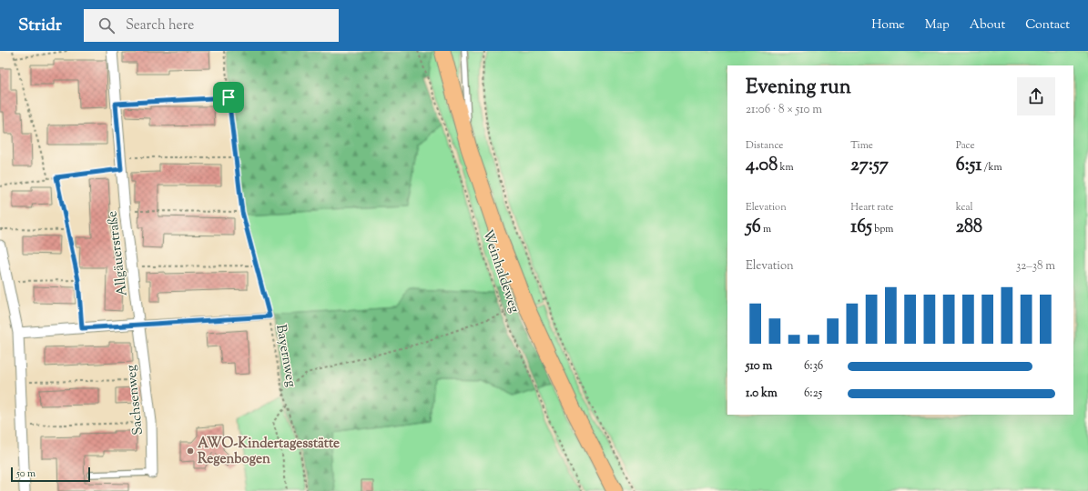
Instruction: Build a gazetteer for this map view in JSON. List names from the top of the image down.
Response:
{
  "streets": {
    "street": ["Allgäuerstraße", "Sachsenweg"],
    "path": ["Weinhaldeweg", "Bayernweg"]
  },
  "crossings": [
    ["Allgäuerstraße", "Sachsenweg"]
  ],
  "places": ["AWO-Kindertagesstätte Regenbogen"],
  "scale_bar": "50 m",
  "page": {
    "header": "Stridr",
    "search": "Search here",
    "nav": [
      "Home",
      "Map",
      "About",
      "Contact"
    ],
    "heading": ["Evening run", "21:06 · 8 × 510 m"],
    "stats": [
      ["Distance", "4.08 km"],
      ["Time", "27:57"],
      ["Pace", "6:51 /km"],
      ["Elevation", "56 m"],
      ["Heart rate", "165 bpm"],
      ["kcal", "288"]
    ],
    "chart": ["Elevation", "32–38 m"],
    "list": [
      {
        "name": "510 m",
        "note": "6:36"
      },
      {
        "name": "1.0 km",
        "note": "6:25"
      }
    ],
    "scale": "50 m"
  }
}
